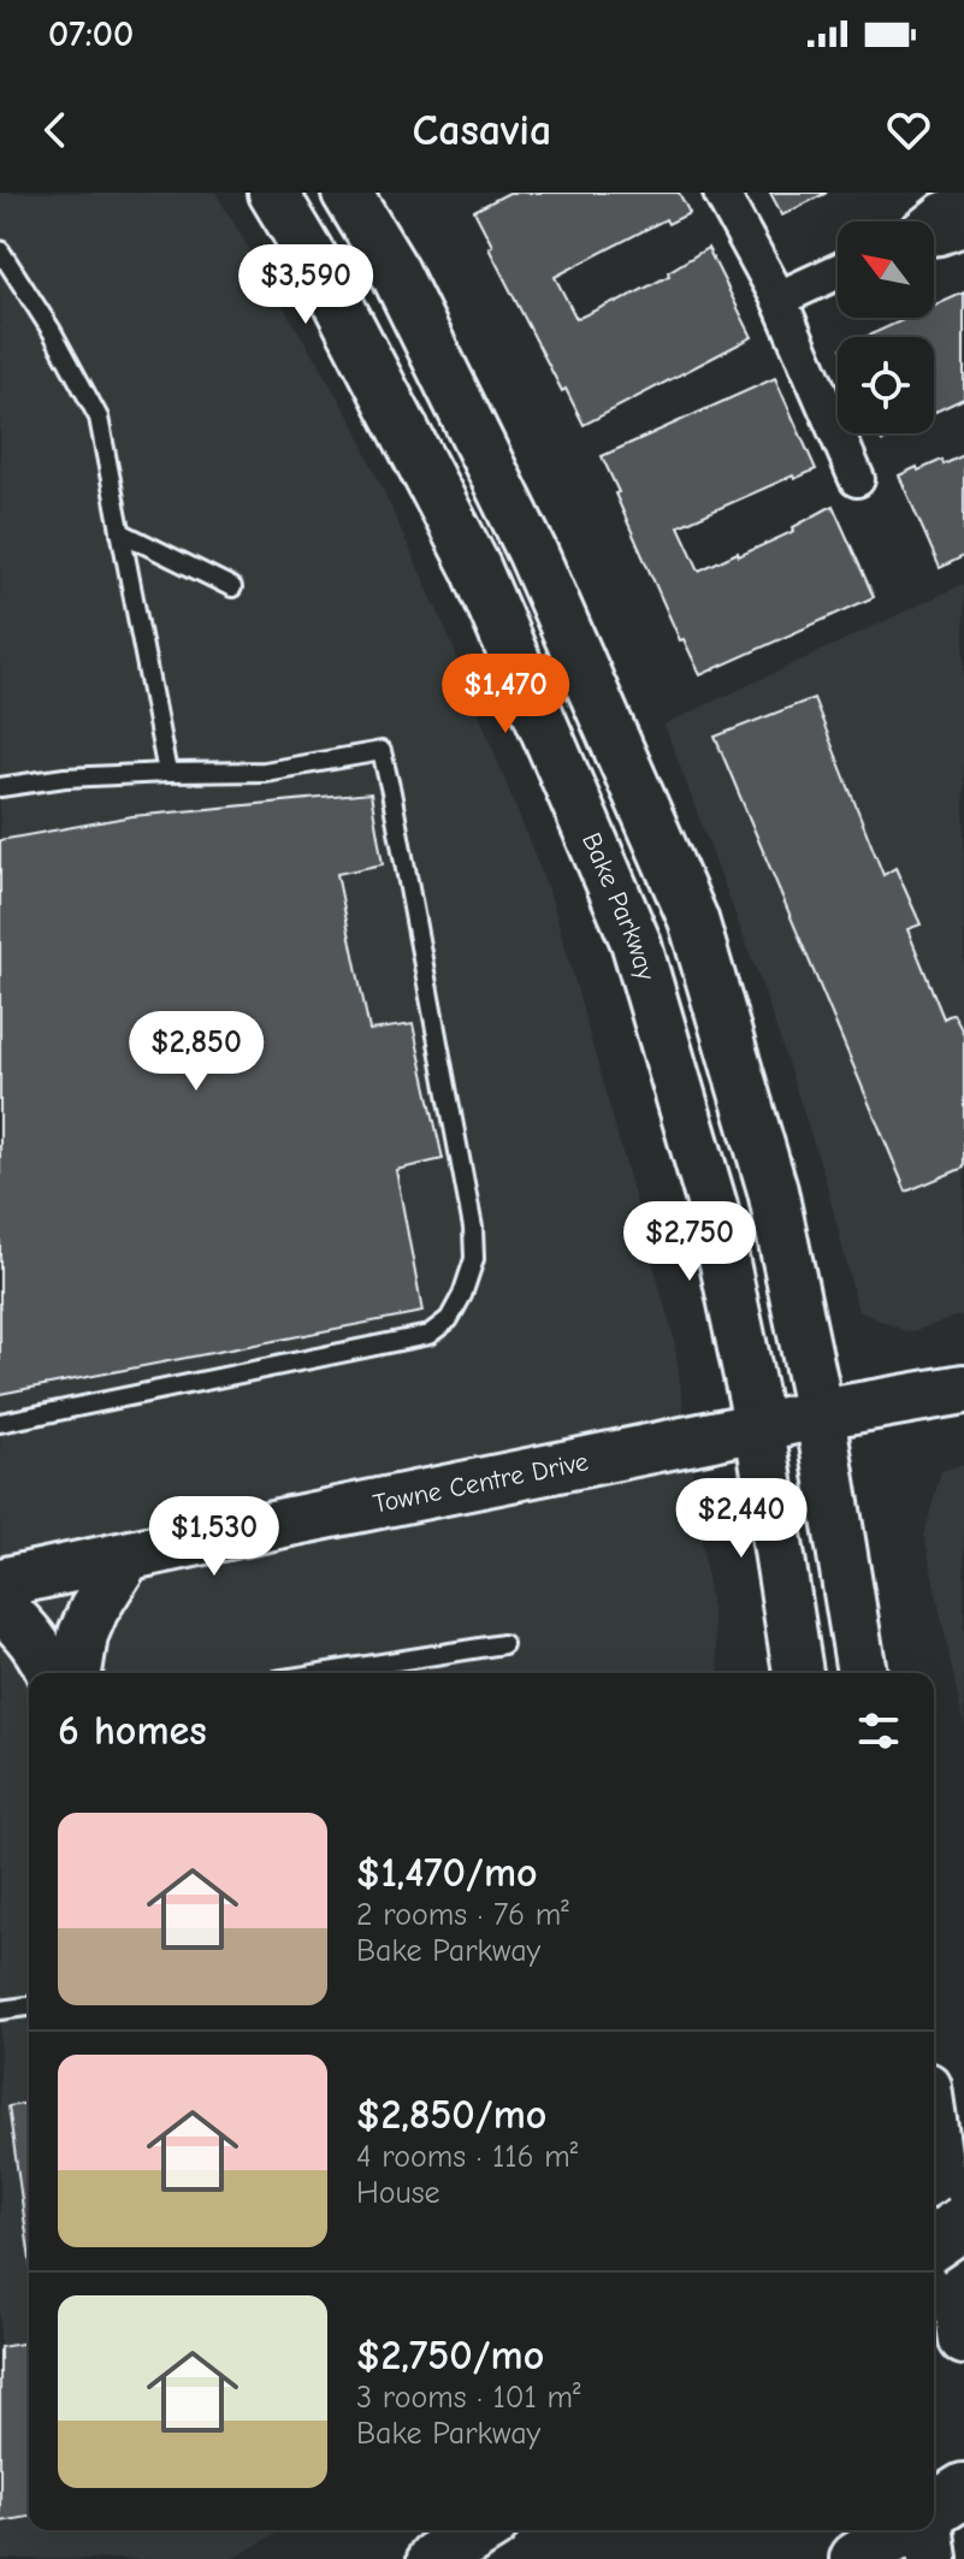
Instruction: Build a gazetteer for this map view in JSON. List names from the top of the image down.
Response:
{
  "streets": {
    "main road": ["Bake Parkway", "Towne Centre Drive"]
  },
  "crossings": [
    ["Bake Parkway", "Towne Centre Drive"]
  ],
  "north": "top left",
  "page": {
    "status": "07:00",
    "header": "Casavia",
    "price": [
      "$3,590",
      "$1,470",
      "$2,850",
      "$2,750",
      "$2,440",
      "$1,530"
    ],
    "heading": "6 homes",
    "list": [
      {
        "name": "$1,470/mo",
        "note": "2 rooms · 76 m² · Bake Parkway"
      },
      {
        "name": "$2,850/mo",
        "note": "4 rooms · 116 m² · House"
      },
      {
        "name": "$2,750/mo",
        "note": "3 rooms · 101 m² · Bake Parkway"
      }
    ]
  }
}
